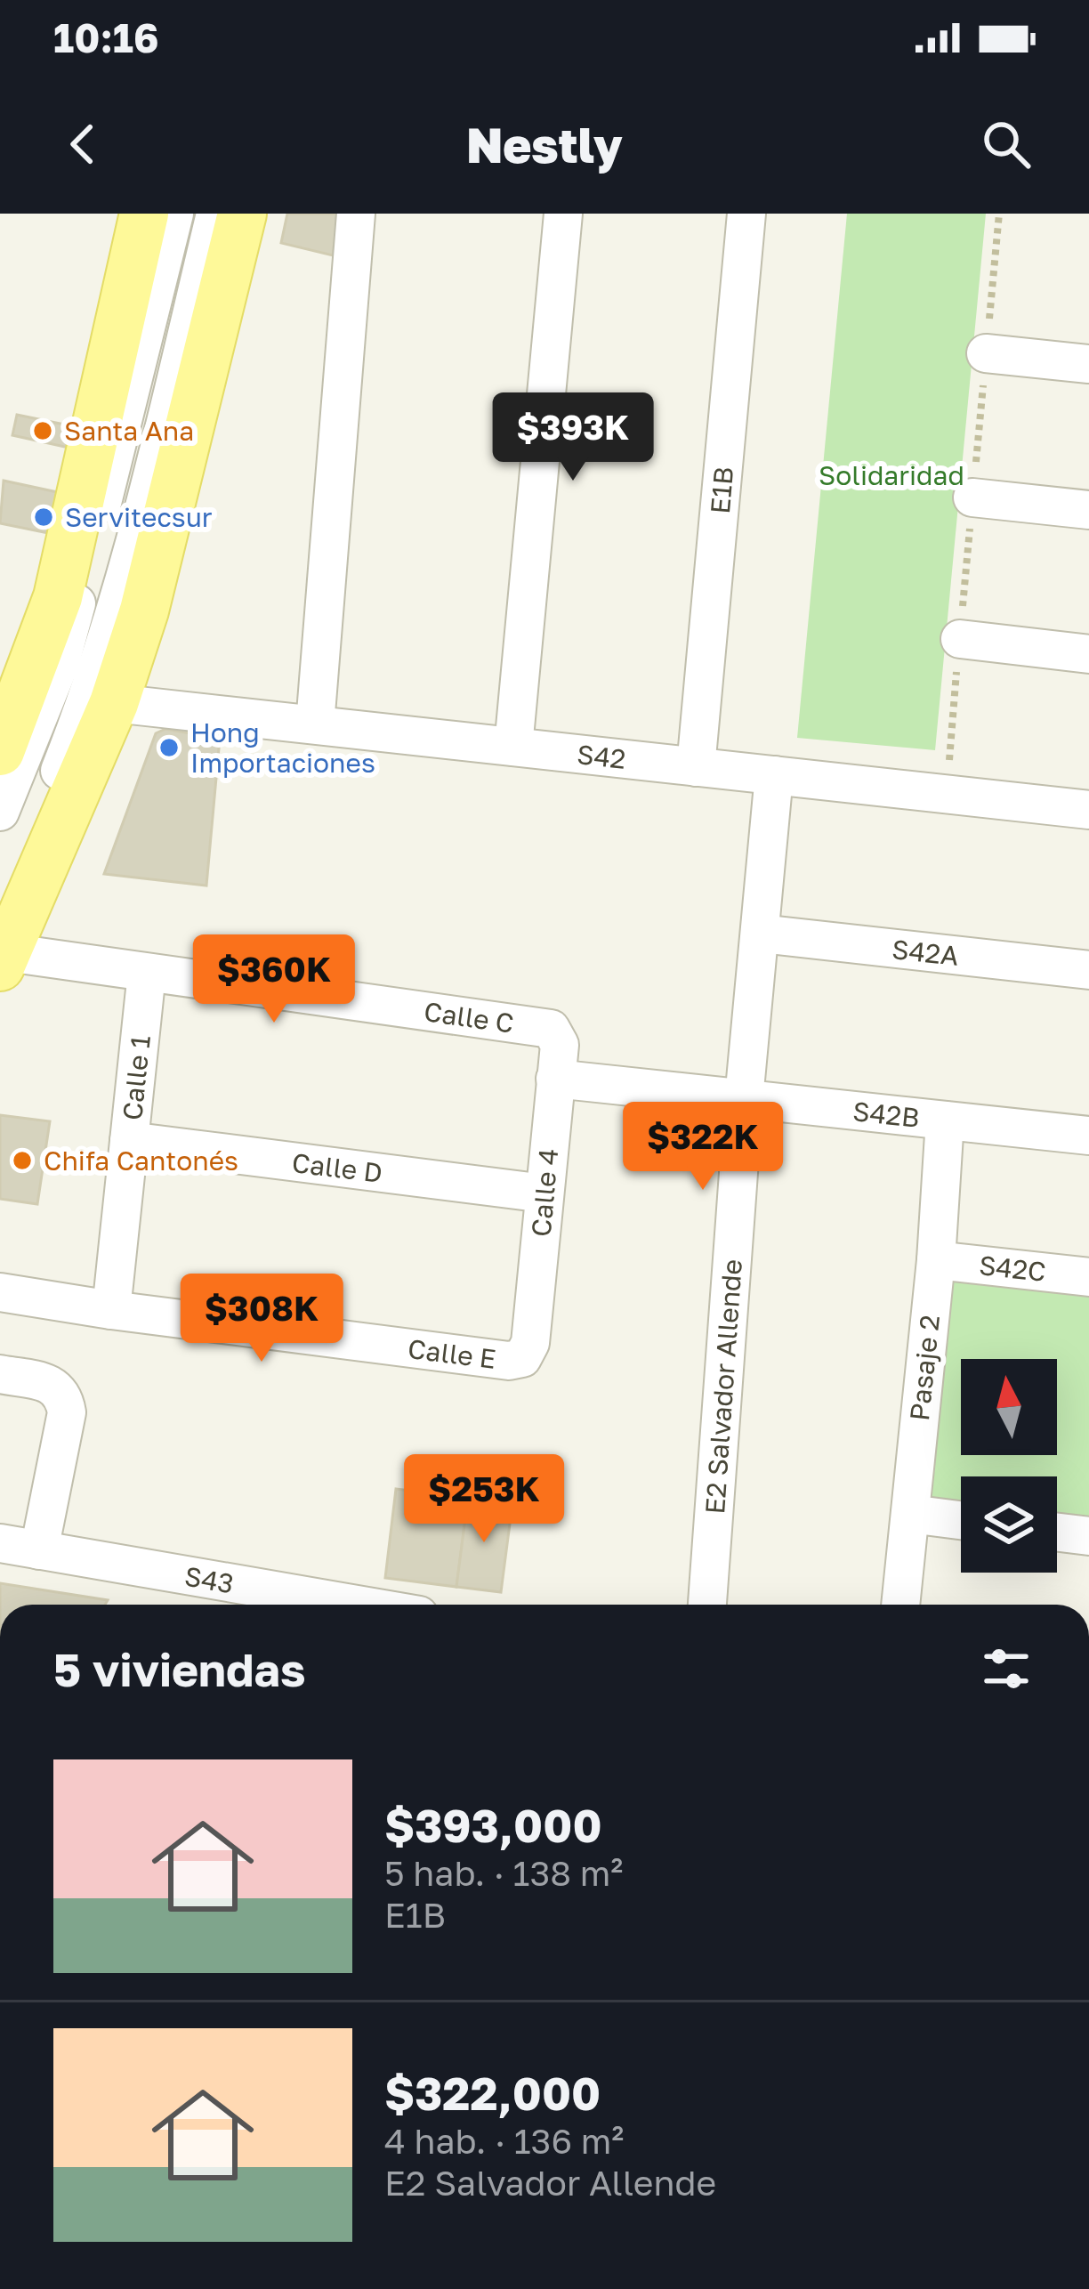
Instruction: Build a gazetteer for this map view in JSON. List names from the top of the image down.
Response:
{
  "streets": {
    "street": [
      "E1B",
      "S42",
      "S42A",
      "Calle C",
      "Calle 1",
      "S42B",
      "Calle D",
      "Calle 4",
      "S42C",
      "Calle E",
      "Pasaje 2",
      "E2 Salvador Allende",
      "S43"
    ]
  },
  "crossings": [
    ["E1B", "S42"],
    ["S42", "E2 Salvador Allende"],
    ["S42A", "E2 Salvador Allende"],
    ["Calle C", "Calle 1"],
    ["Calle C", "Calle 4"],
    ["Calle 1", "Calle D"],
    ["Calle 1", "Calle E"],
    ["S42B", "Calle 4"],
    ["S42B", "Pasaje 2"],
    ["S42B", "E2 Salvador Allende"],
    ["Calle D", "Calle 4"],
    ["Calle 4", "Calle E"],
    ["S42C", "Pasaje 2"]
  ],
  "parks": ["Solidaridad"],
  "places": [
    "Santa Ana",
    "Servitecsur",
    "Hong Importaciones",
    "Chifa Cantonés"
  ],
  "north": "top",
  "page": {
    "status": "10:16",
    "header": "Nestly",
    "price": [
      "$393K",
      "$360K",
      "$322K",
      "$308K",
      "$253K"
    ],
    "heading": "5 viviendas",
    "list": [
      {
        "name": "$393,000",
        "note": "5 hab. · 138 m² · E1B"
      },
      {
        "name": "$322,000",
        "note": "4 hab. · 136 m² · E2 Salvador Allende"
      }
    ]
  }
}
